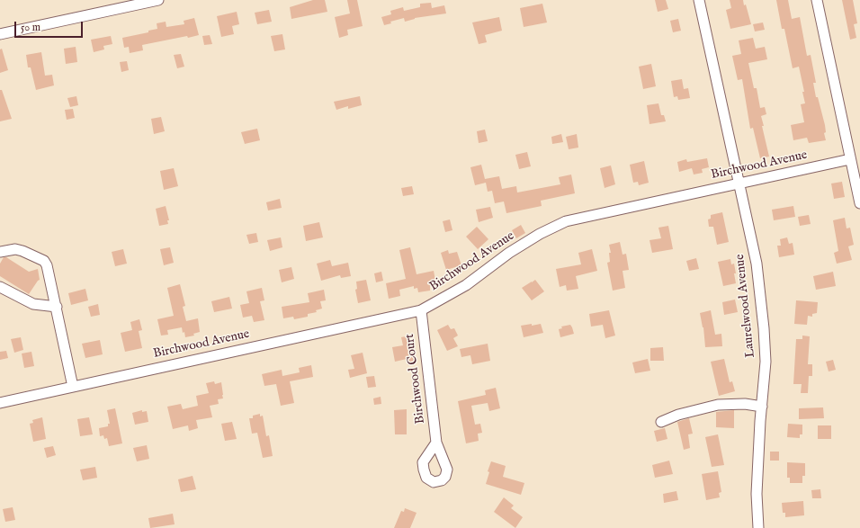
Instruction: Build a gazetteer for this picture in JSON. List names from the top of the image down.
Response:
{
  "streets": {
    "street": ["Birchwood Avenue", "Laurelwood Avenue", "Birchwood Court"]
  },
  "crossings": [
    ["Birchwood Avenue", "Laurelwood Avenue"],
    ["Birchwood Avenue", "Birchwood Court"]
  ],
  "scale_bar": "50 m"
}
